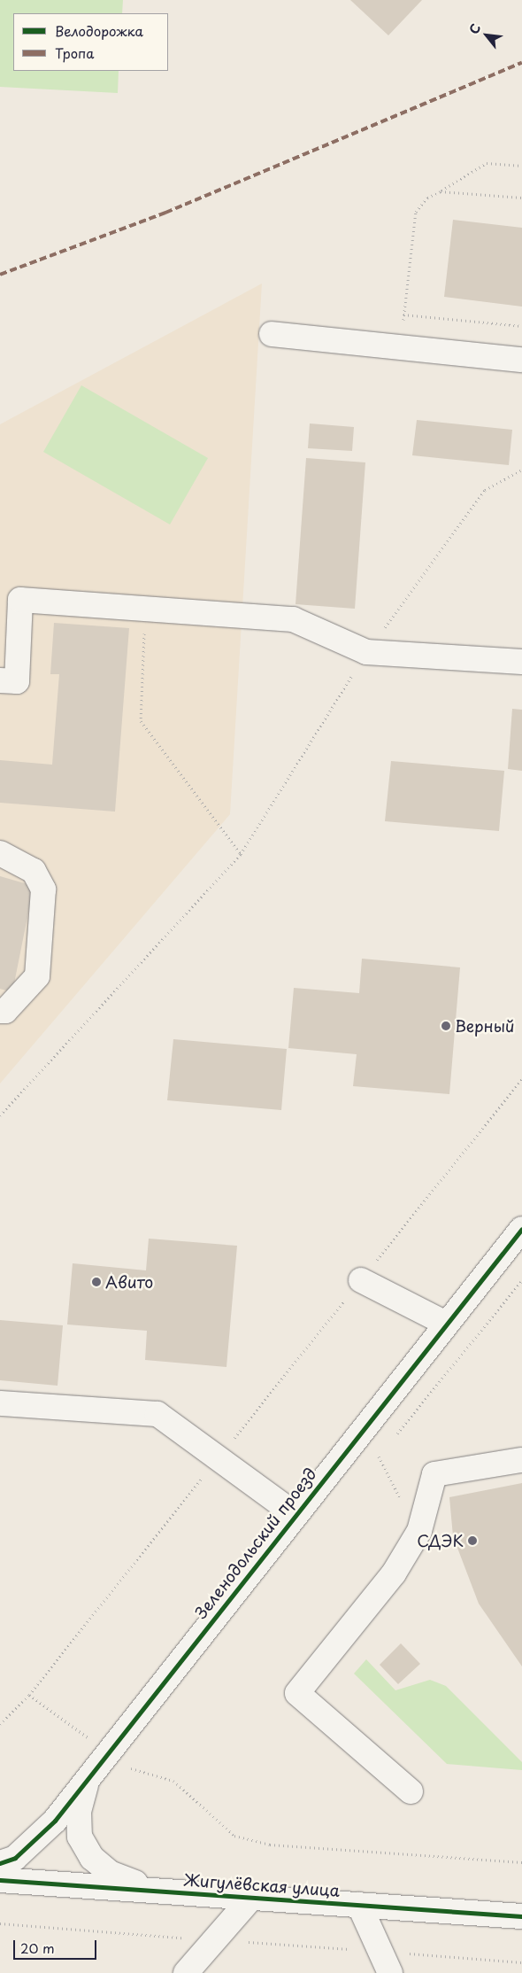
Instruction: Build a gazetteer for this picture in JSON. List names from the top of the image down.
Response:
{
  "streets": {
    "street": ["Зеленодольский проезд", "Жигулёвская улица"]
  },
  "places": ["Верный", "Авито", "СДЭК"],
  "legend": ["Велодорожка", "Тропа"],
  "scale_bar": "20 m",
  "north": "top left"
}
